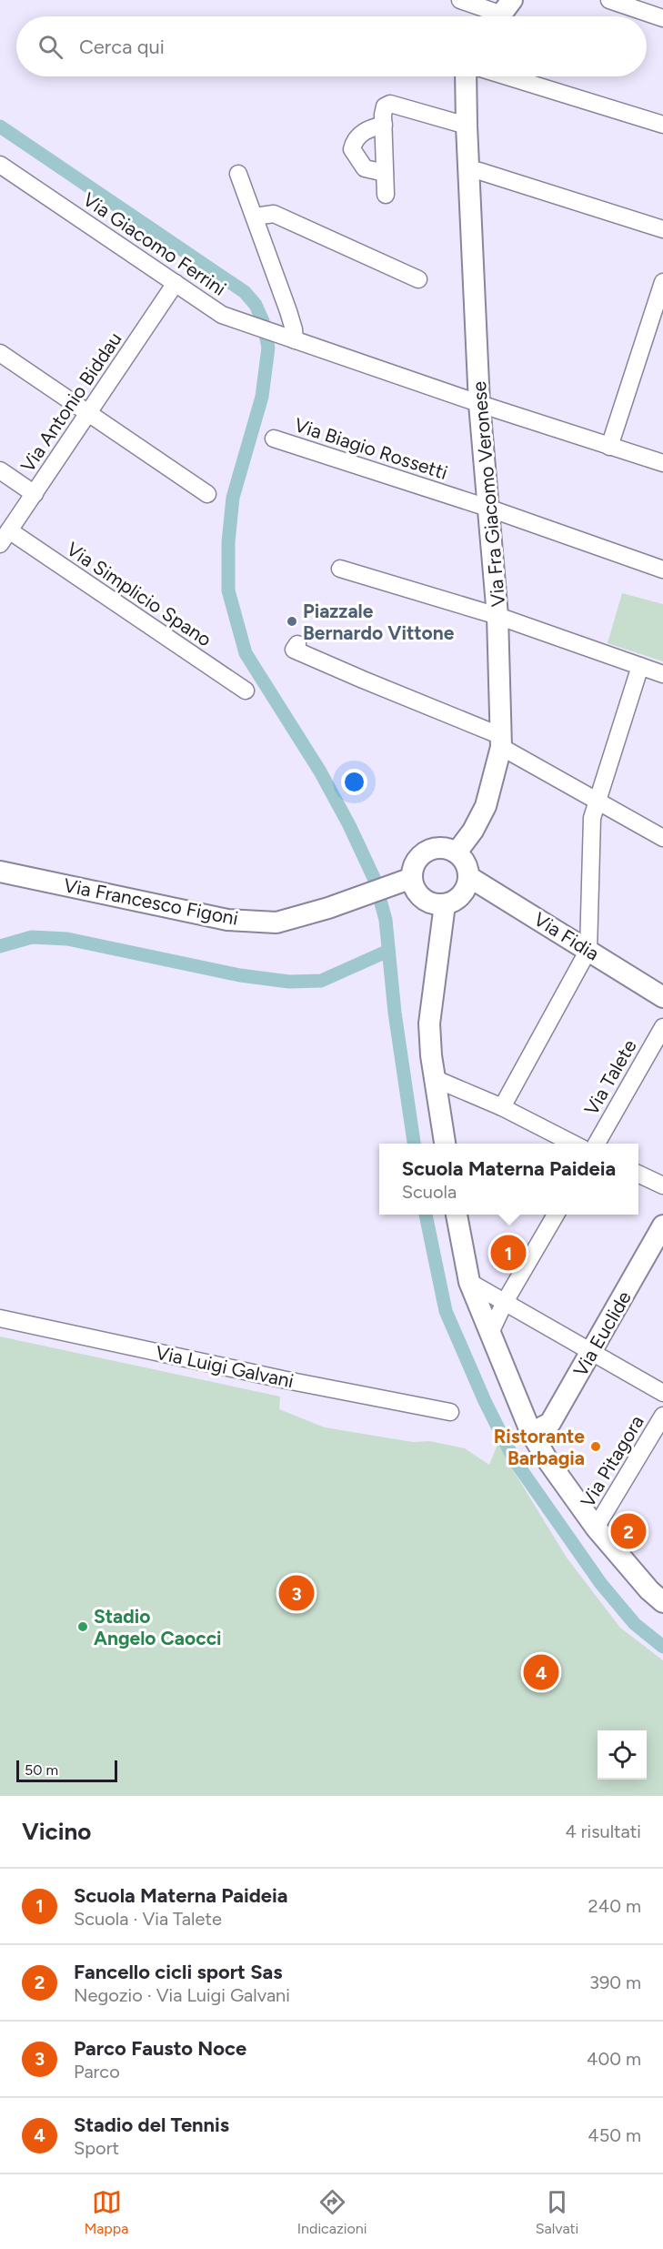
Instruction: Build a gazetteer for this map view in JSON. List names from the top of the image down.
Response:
{
  "streets": {
    "street": [
      "Via Giacomo Ferrini",
      "Via Antonio Biddau",
      "Via Biagio Rossetti",
      "Via Fra Giacomo Veronese",
      "Via Simplicio Spano",
      "Via Francesco Figoni",
      "Via Fidia",
      "Via Talete",
      "Via Euclide",
      "Via Luigi Galvani",
      "Via Pitagora"
    ]
  },
  "crossings": [
    ["Via Giacomo Ferrini", "Via Antonio Biddau"],
    ["Via Giacomo Ferrini", "Via Fra Giacomo Veronese"],
    ["Via Antonio Biddau", "Via Simplicio Spano"],
    ["Via Biagio Rossetti", "Via Fra Giacomo Veronese"],
    ["Via Fra Giacomo Veronese", "Via Francesco Figoni"],
    ["Via Fra Giacomo Veronese", "Via Fidia"],
    ["Via Francesco Figoni", "Via Fidia"]
  ],
  "places": ["Piazzale Bernardo Vittone", "Ristorante Barbagia", "Stadio Angelo Caocci"],
  "scale_bar": "50 m",
  "page": {
    "search": "Cerca qui",
    "popup": ["Scuola Materna Paideia", "Scuola"],
    "pins": [
      "1",
      "2",
      "3",
      "4"
    ],
    "scale": "50 m",
    "heading": ["Vicino", "4 risultati"],
    "list": [
      {
        "mark": "1",
        "name": "Scuola Materna Paideia",
        "note": "Scuola · Via Talete",
        "value": "240 m"
      },
      {
        "mark": "2",
        "name": "Fancello cicli sport Sas",
        "note": "Negozio · Via Luigi Galvani",
        "value": "390 m"
      },
      {
        "mark": "3",
        "name": "Parco Fausto Noce",
        "note": "Parco",
        "value": "400 m"
      },
      {
        "mark": "4",
        "name": "Stadio del Tennis",
        "note": "Sport",
        "value": "450 m"
      }
    ],
    "nav": ["Mappa", "Indicazioni", "Salvati"]
  }
}
